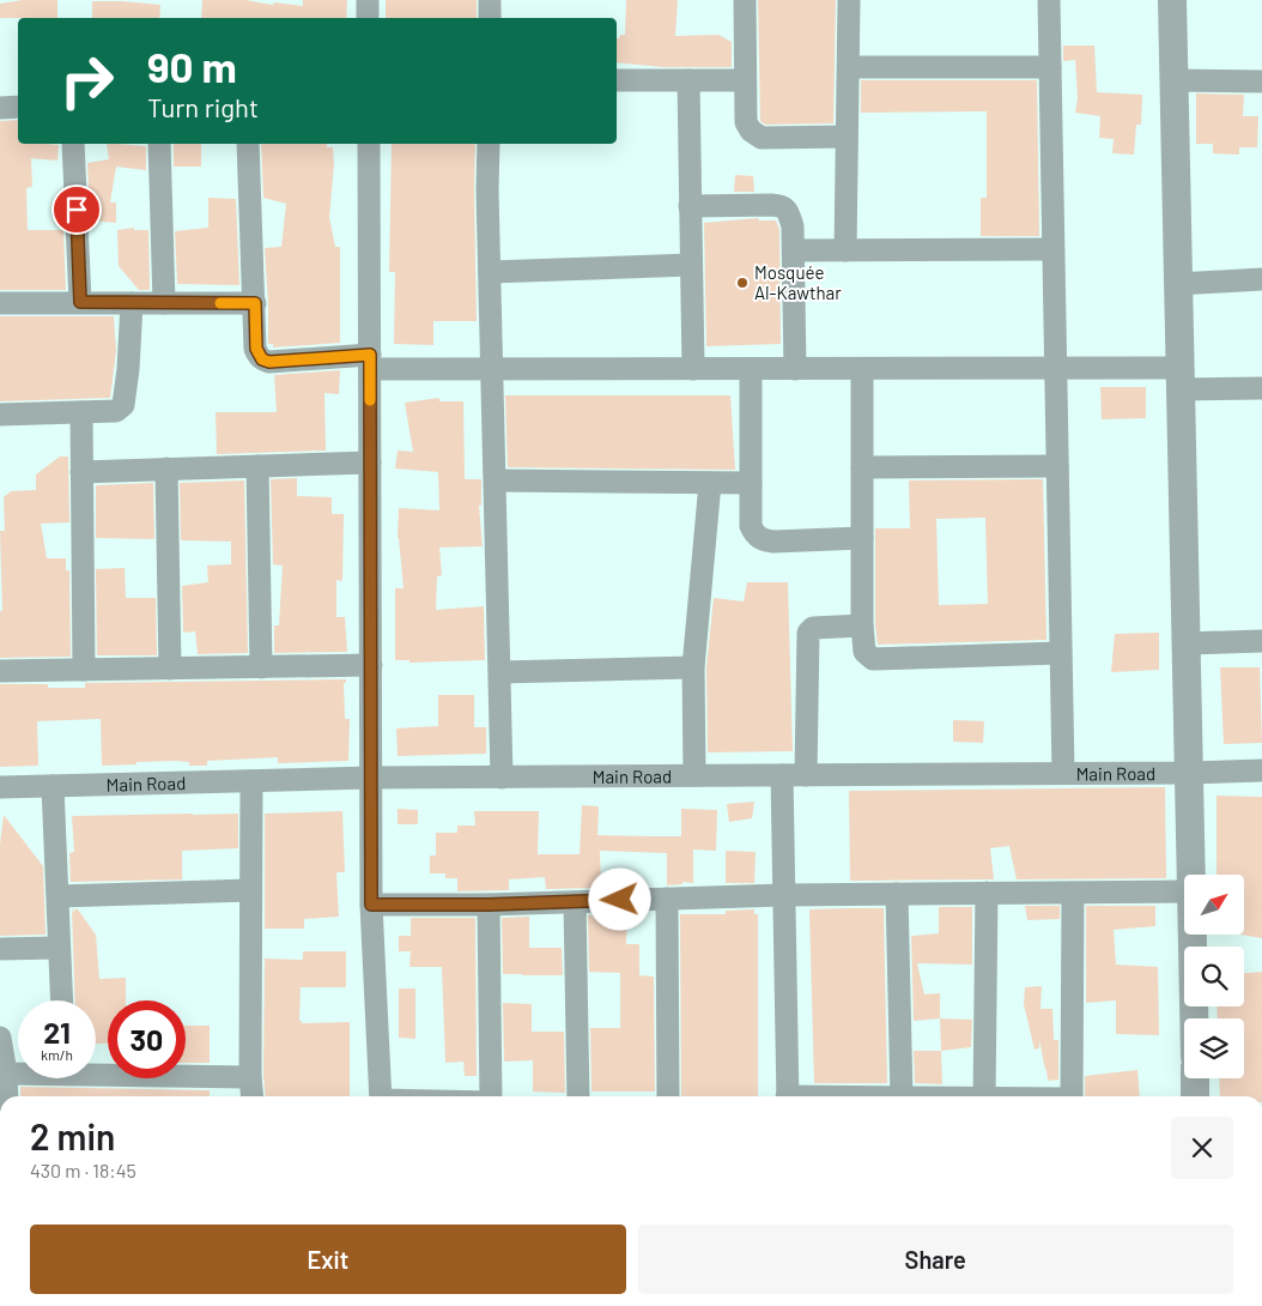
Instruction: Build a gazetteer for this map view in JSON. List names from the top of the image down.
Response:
{
  "streets": {
    "street": ["Main Road"]
  },
  "places": ["Mosquée Al-Kawthar"],
  "north": "top right",
  "page": {
    "turn": ["90 m", "Turn right"],
    "speed": "21 km/h",
    "limit": "30",
    "heading": ["2 min", "430 m · 18:45"],
    "buttons": ["Exit", "Share"]
  }
}
